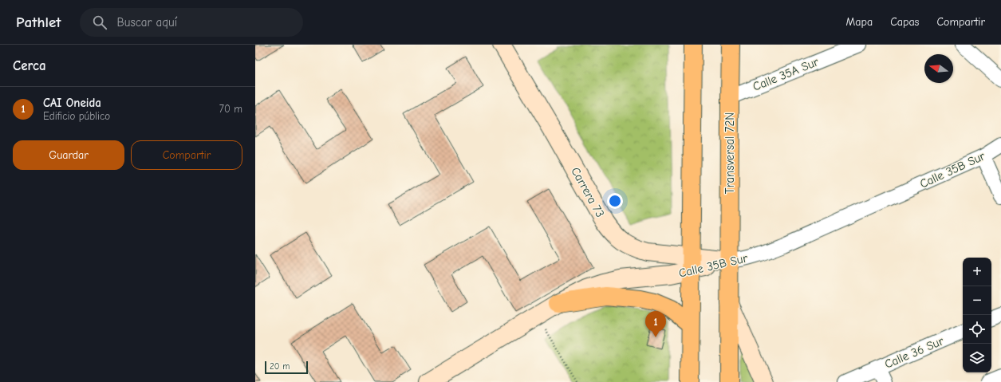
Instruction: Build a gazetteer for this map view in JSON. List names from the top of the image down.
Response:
{
  "streets": {
    "main road": ["Transversal 72N"],
    "street": [
      "Calle 35A Sur",
      "Calle 35B Sur",
      "Carrera 73",
      "Calle 36 Sur"
    ]
  },
  "crossings": [
    ["Calle 35A Sur", "Transversal 72N"],
    ["Transversal 72N", "Calle 35B Sur"],
    ["Transversal 72N", "Carrera 73"],
    ["Calle 35B Sur", "Carrera 73"]
  ],
  "scale_bar": "20 m",
  "north": "left",
  "page": {
    "header": "Pathlet",
    "search": "Buscar aquí",
    "nav": ["Mapa", "Capas", "Compartir"],
    "heading": "Cerca",
    "list": [
      {
        "mark": "1",
        "name": "CAI Oneida",
        "note": "Edificio público",
        "value": "70 m"
      }
    ],
    "buttons": ["Guardar", "Compartir"],
    "map_buttons": ["+", "−"],
    "pins": "1",
    "scale": "20 m"
  }
}
